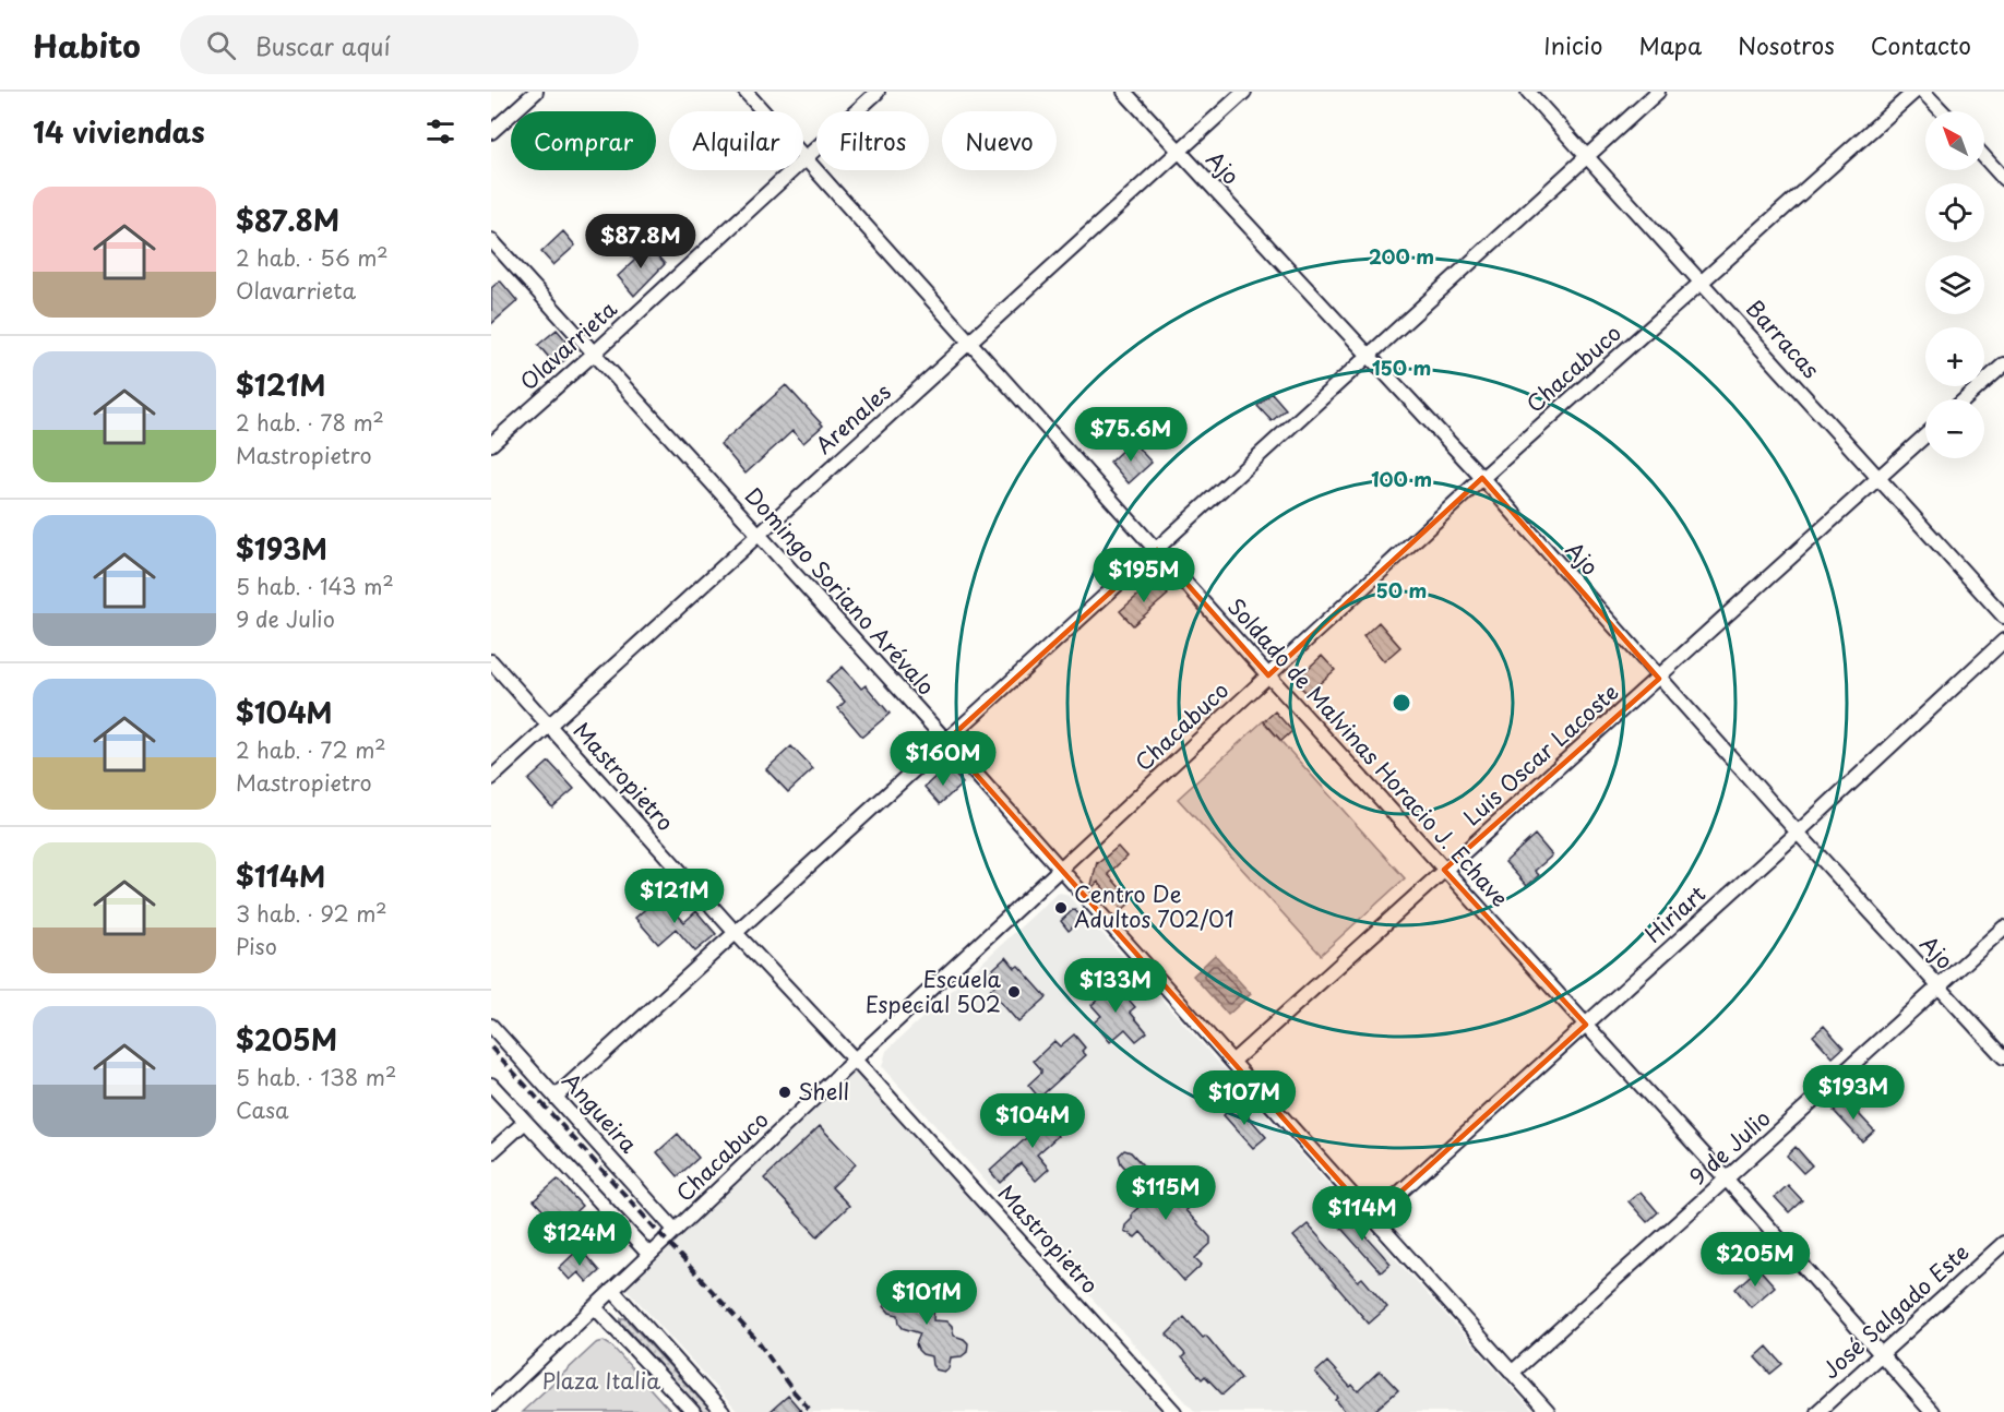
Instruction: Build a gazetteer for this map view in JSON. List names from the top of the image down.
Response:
{
  "streets": {
    "street": [
      "Ajo",
      "Barracas",
      "Olavarrieta",
      "Chacabuco",
      "Arenales",
      "Domingo Soriano Arévalo",
      "Soldado de Malvinas Horacio J. Echave",
      "Luis Oscar Lacoste",
      "Mastropietro",
      "Hiriart",
      "Angueira",
      "9 de Julio",
      "José Salgado Este"
    ]
  },
  "crossings": [
    ["Ajo", "Chacabuco"],
    ["Ajo", "Arenales"],
    ["Ajo", "Luis Oscar Lacoste"],
    ["Ajo", "Hiriart"],
    ["Ajo", "9 de Julio"],
    ["Barracas", "Chacabuco"],
    ["Barracas", "Luis Oscar Lacoste"],
    ["Olavarrieta", "Domingo Soriano Arévalo"],
    ["Olavarrieta", "Soldado de Malvinas Horacio J. Echave"],
    ["Chacabuco", "Domingo Soriano Arévalo"],
    ["Chacabuco", "Soldado de Malvinas Horacio J. Echave"],
    ["Chacabuco", "Mastropietro"],
    ["Chacabuco", "Angueira"],
    ["Arenales", "Domingo Soriano Arévalo"],
    ["Arenales", "Soldado de Malvinas Horacio J. Echave"],
    ["Arenales", "Mastropietro"],
    ["Domingo Soriano Arévalo", "Luis Oscar Lacoste"],
    ["Domingo Soriano Arévalo", "Hiriart"],
    ["Domingo Soriano Arévalo", "9 de Julio"],
    ["Soldado de Malvinas Horacio J. Echave", "Luis Oscar Lacoste"],
    ["Soldado de Malvinas Horacio J. Echave", "Hiriart"],
    ["Soldado de Malvinas Horacio J. Echave", "9 de Julio"],
    ["Soldado de Malvinas Horacio J. Echave", "José Salgado Este"]
  ],
  "parks": ["Plaza Italia"],
  "places": ["Centro De Adultos 702/01", "Escuela Especial 502", "Shell"],
  "north": "top left",
  "page": {
    "header": "Habito",
    "search": "Buscar aquí",
    "nav": [
      "Inicio",
      "Mapa",
      "Nosotros",
      "Contacto"
    ],
    "heading": "14 viviendas",
    "map_buttons": ["+", "−"],
    "chip": [
      "Comprar",
      "Alquilar",
      "Filtros",
      "Nuevo"
    ],
    "list": [
      {
        "name": "$87.8M",
        "note": "2 hab. · 56 m² · Olavarrieta"
      },
      {
        "name": "$121M",
        "note": "2 hab. · 78 m² · Mastropietro"
      },
      {
        "name": "$193M",
        "note": "5 hab. · 143 m² · 9 de Julio"
      },
      {
        "name": "$104M",
        "note": "2 hab. · 72 m² · Mastropietro"
      },
      {
        "name": "$114M",
        "note": "3 hab. · 92 m² · Piso"
      },
      {
        "name": "$205M",
        "note": "5 hab. · 138 m² · Casa"
      }
    ],
    "price": [
      "$87.8M",
      "$75.6M",
      "$195M",
      "$160M",
      "$121M",
      "$133M",
      "$193M",
      "$107M",
      "$104M",
      "$115M",
      "$114M",
      "$124M",
      "$205M",
      "$101M"
    ]
  },
  "rings": [
    "200 m",
    "150 m",
    "100 m",
    "50 m"
  ]
}
